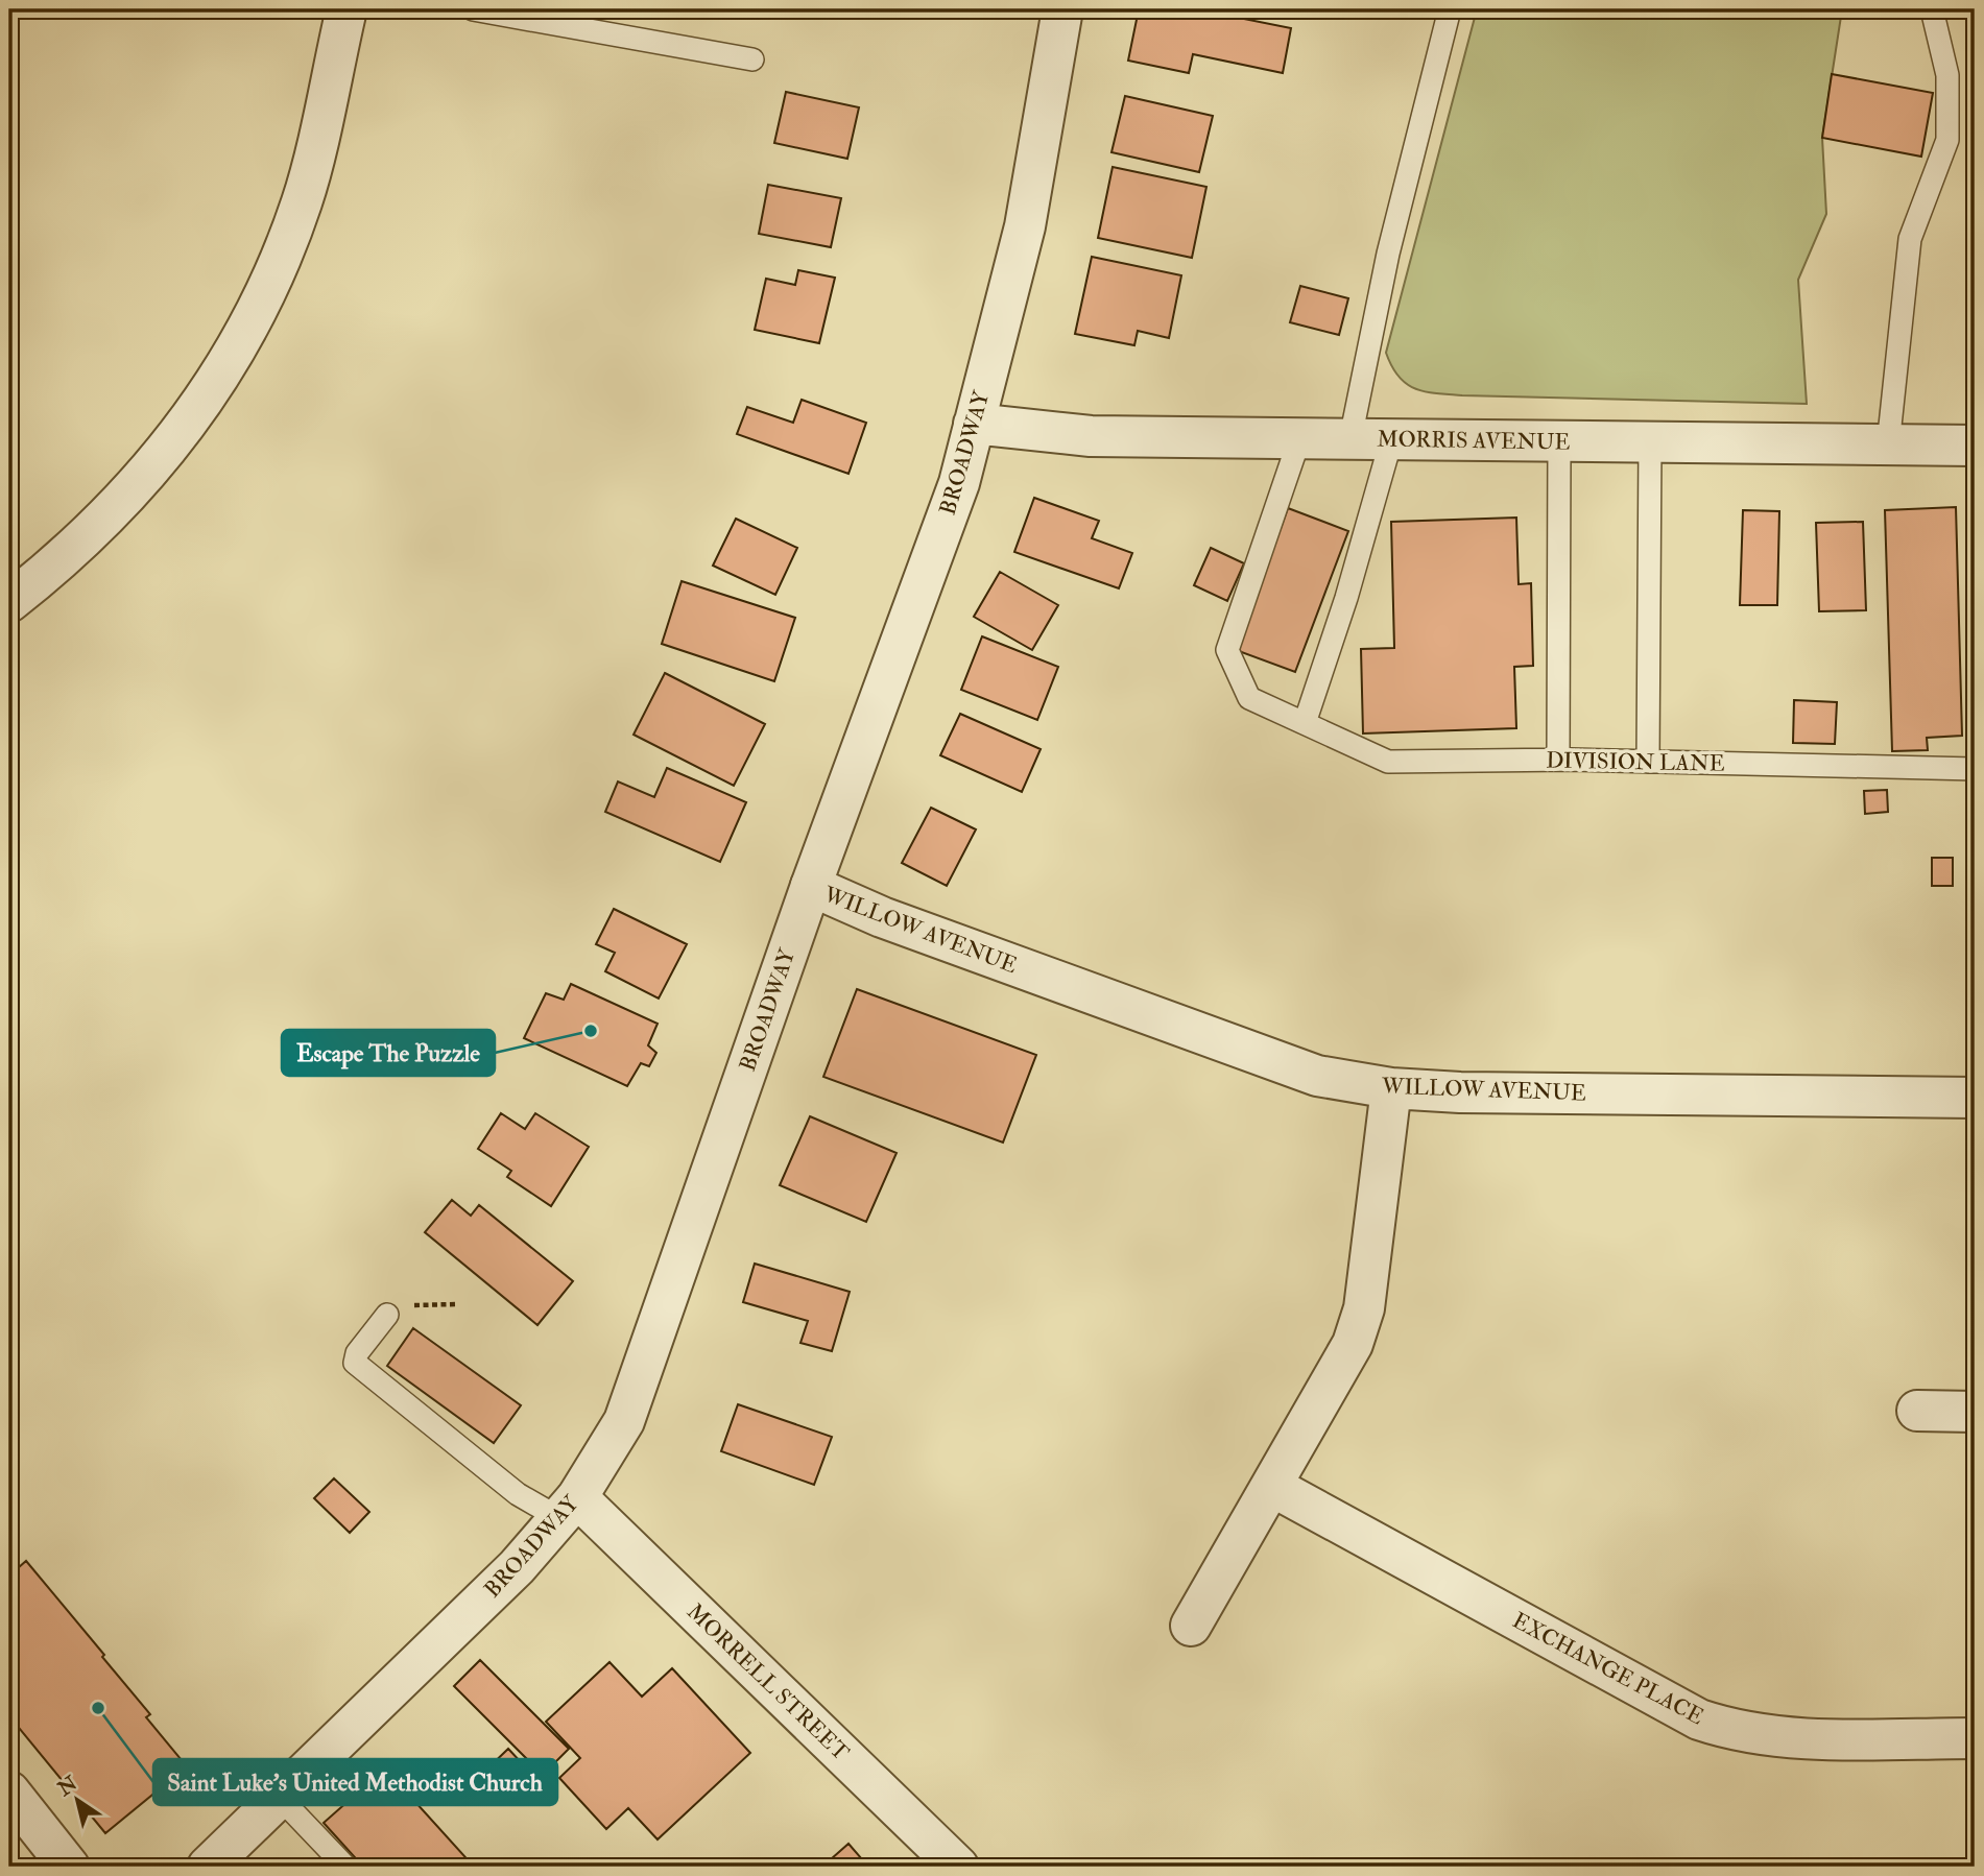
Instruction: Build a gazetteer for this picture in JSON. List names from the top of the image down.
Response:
{
  "streets": {
    "street": [
      "MORRIS AVENUE",
      "BROADWAY",
      "WILLOW AVENUE",
      "EXCHANGE PLACE",
      "MORRELL STREET"
    ],
    "lane": ["DIVISION LANE"]
  },
  "crossings": [
    ["MORRIS AVENUE", "BROADWAY"],
    ["MORRIS AVENUE", "DIVISION LANE"],
    ["BROADWAY", "WILLOW AVENUE"],
    ["BROADWAY", "MORRELL STREET"]
  ],
  "places": ["Escape The Puzzle", "Saint Luke's United Methodist Church"],
  "north": "top left"
}
